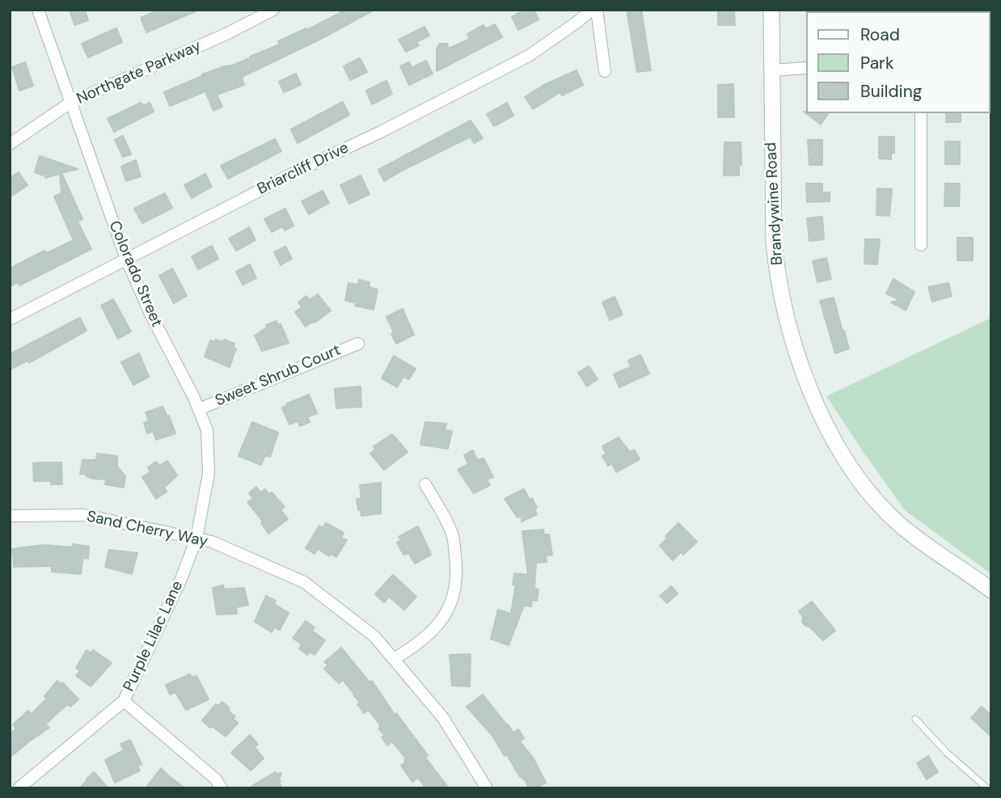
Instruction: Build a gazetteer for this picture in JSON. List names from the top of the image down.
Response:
{
  "streets": {
    "main road": ["Brandywine Road"],
    "street": [
      "Northgate Parkway",
      "Briarcliff Drive",
      "Colorado Street",
      "Sweet Shrub Court",
      "Sand Cherry Way",
      "Purple Lilac Lane"
    ]
  },
  "crossings": [
    ["Northgate Parkway", "Colorado Street"],
    ["Briarcliff Drive", "Colorado Street"],
    ["Colorado Street", "Sweet Shrub Court"],
    ["Colorado Street", "Sand Cherry Way"],
    ["Colorado Street", "Purple Lilac Lane"],
    ["Sand Cherry Way", "Purple Lilac Lane"]
  ],
  "legend": ["Road", "Park", "Building"]
}
